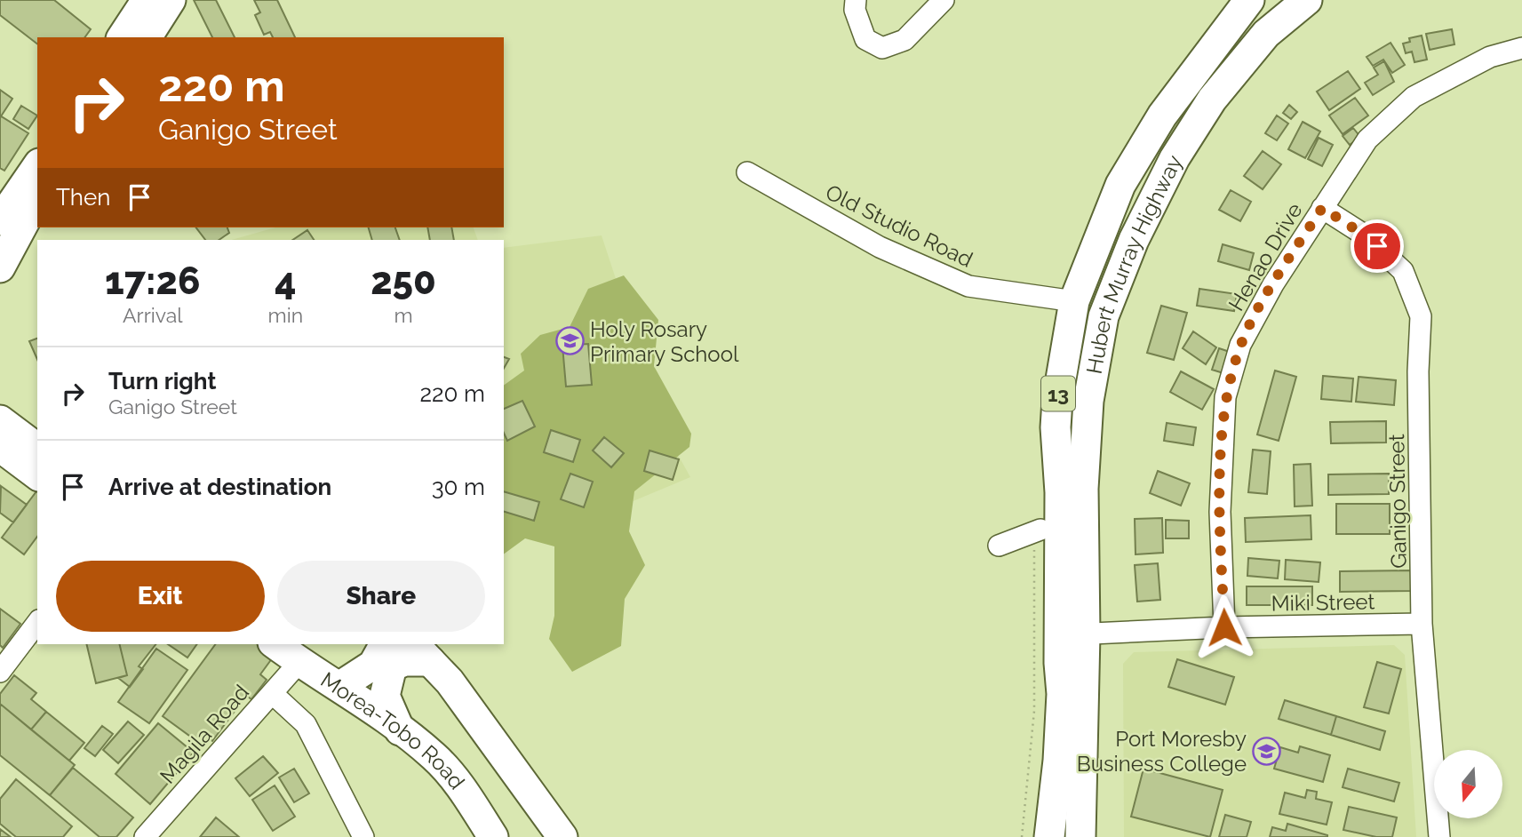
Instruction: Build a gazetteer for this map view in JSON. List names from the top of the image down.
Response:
{
  "streets": {
    "highway": ["Hubert Murray Highway", "13", "Morea-Tobo Road"],
    "street": [
      "Old Studio Road",
      "Henao Drive",
      "Ganigo Street",
      "Miki Street",
      "Magila Road"
    ]
  },
  "crossings": [
    ["Old Studio Road", "Hubert Murray Highway"],
    ["Henao Drive", "Ganigo Street"],
    ["Henao Drive", "Miki Street"],
    ["Hubert Murray Highway", "Miki Street"],
    ["Ganigo Street", "Miki Street"],
    ["Morea-Tobo Road", "Magila Road"]
  ],
  "places": {
    "school or university": ["Holy Rosary Primary School", "Port Moresby Business College"]
  },
  "north": "bottom",
  "page": {
    "turn": ["220 m", "Ganigo Street"],
    "then": "Then",
    "eta": [
      "17:26",
      "Arrival",
      "4",
      "min",
      "250",
      "m"
    ],
    "list": [
      {
        "name": "Turn right",
        "note": "Ganigo Street",
        "value": "220 m"
      },
      {
        "name": "Arrive at destination",
        "value": "30 m"
      }
    ],
    "buttons": ["Exit", "Share"]
  }
}
